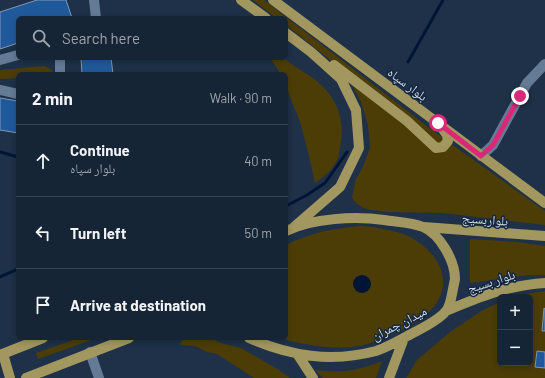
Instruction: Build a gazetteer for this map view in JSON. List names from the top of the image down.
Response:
{
  "streets": {
    "main road": [
      "بلوار سپاه",
      "بلواربسیج",
      "بلوار بسیج",
      "میدان چمران"
    ]
  },
  "crossings": [
    ["بلواربسیج", "میدان چمران"],
    ["بلوار بسیج", "میدان چمران"]
  ],
  "page": {
    "search": "Search here",
    "heading": ["2 min", "Walk · 90 m"],
    "list": [
      ["Continue", "بلوار سپاه", "40 m"],
      ["Turn left", "50 m"],
      "Arrive at destination"
    ],
    "map_buttons": ["+", "−"]
  }
}
